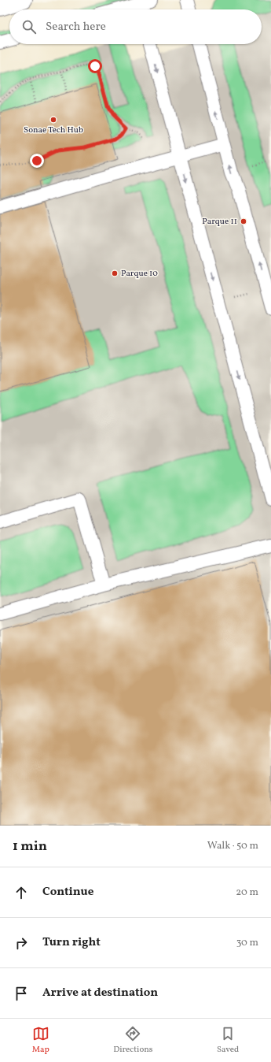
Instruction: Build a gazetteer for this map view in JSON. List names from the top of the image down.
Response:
{
  "places": ["Sonae Tech Hub", "Parque 11", "Parque 10"],
  "page": {
    "search": "Search here",
    "heading": ["1 min", "Walk · 50 m"],
    "list": [
      ["Continue", "20 m"],
      ["Turn right", "30 m"],
      "Arrive at destination"
    ],
    "nav": ["Map", "Directions", "Saved"]
  }
}
